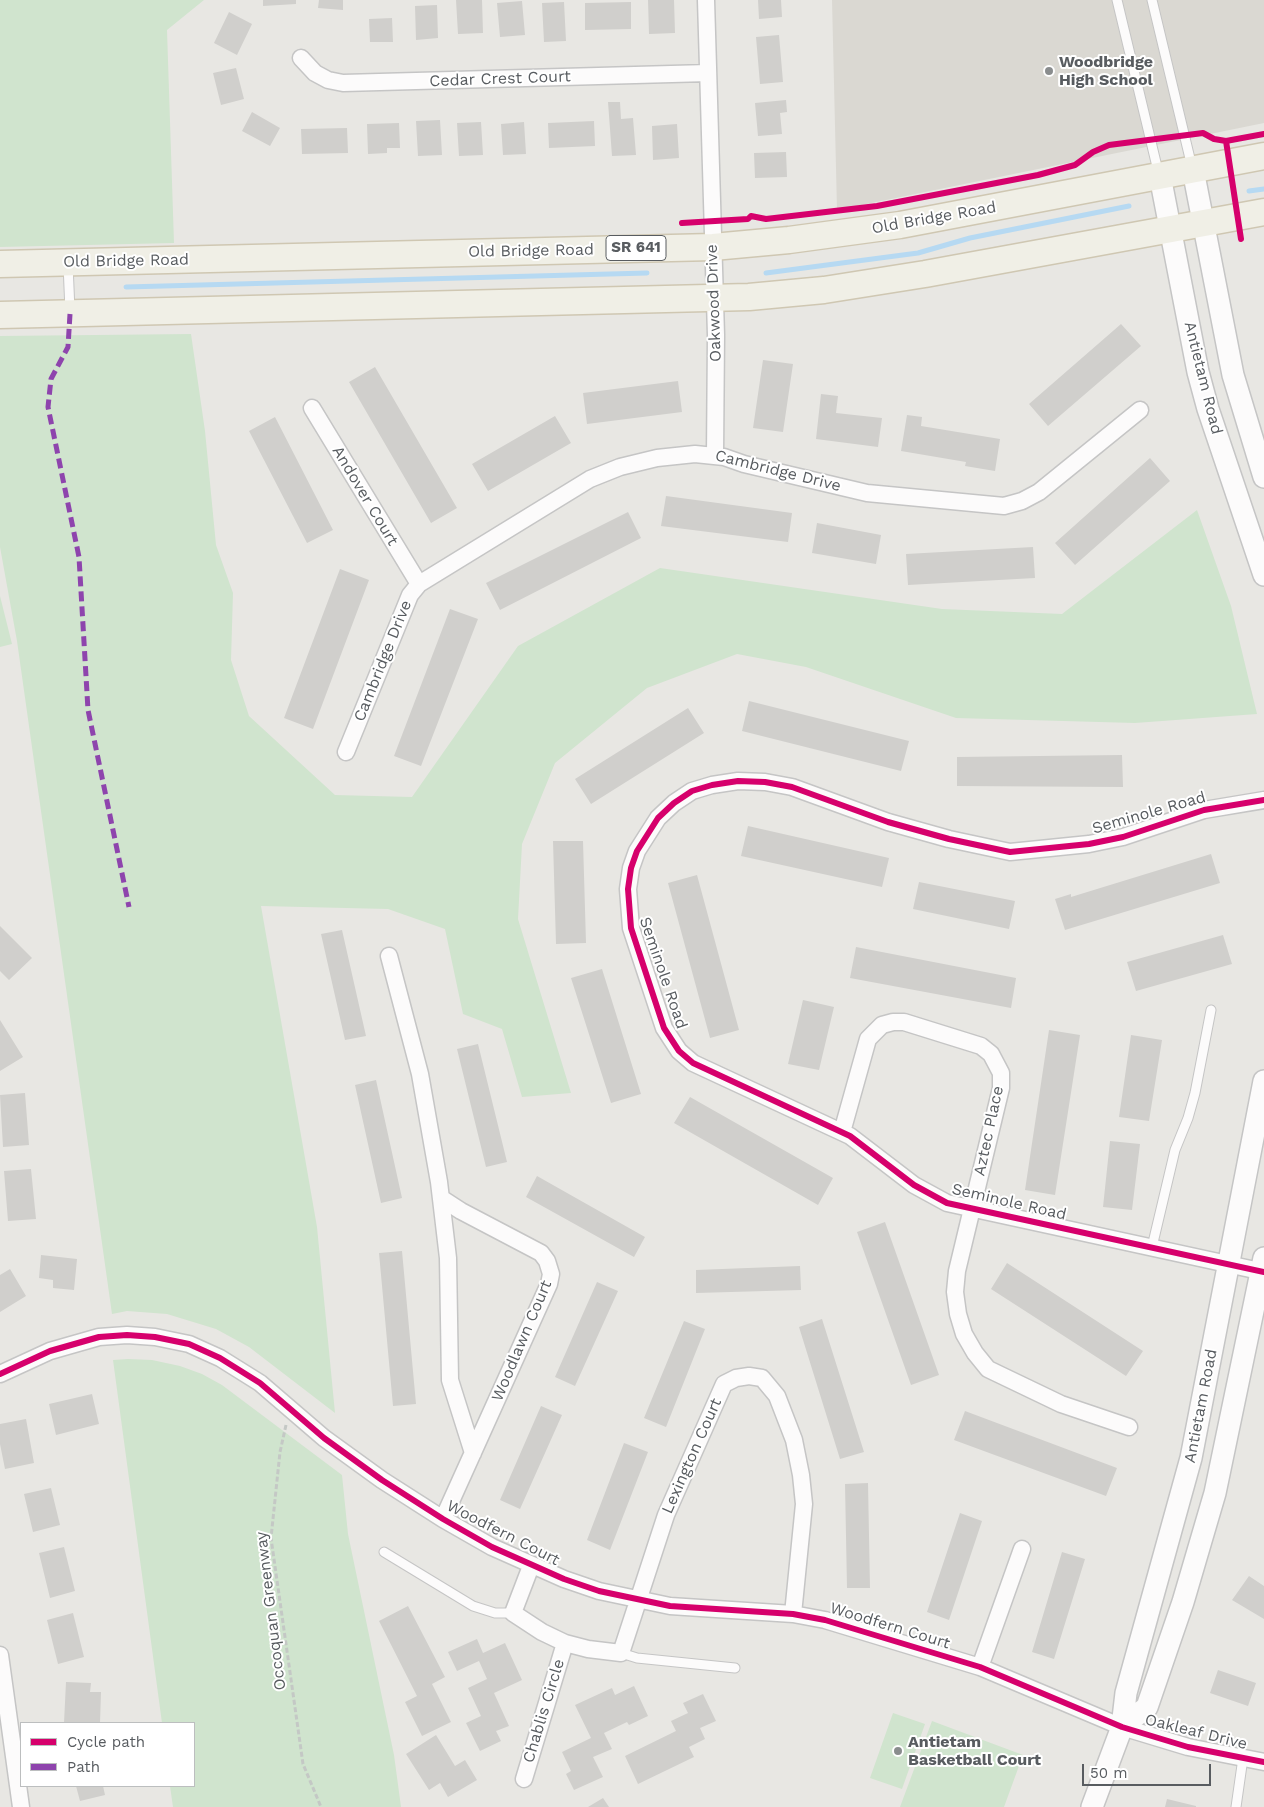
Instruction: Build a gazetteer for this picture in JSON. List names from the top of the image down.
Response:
{
  "streets": {
    "main road": ["Old Bridge Road", "SR 641"],
    "street": [
      "Cedar Crest Court",
      "Oakwood Drive",
      "Antietam Road",
      "Cambridge Drive",
      "Andover Court",
      "Seminole Road",
      "Aztec Place",
      "Woodlawn Court",
      "Lexington Court",
      "Woodfern Court",
      "Chablis Circle",
      "Oakleaf Drive"
    ],
    "path": ["Occoquan Greenway"]
  },
  "crossings": [
    ["Cedar Crest Court", "Oakwood Drive"],
    ["Old Bridge Road", "Oakwood Drive"],
    ["Old Bridge Road", "Antietam Road"],
    ["Oakwood Drive", "Cambridge Drive"],
    ["Antietam Road", "Seminole Road"],
    ["Antietam Road", "Woodfern Court"],
    ["Antietam Road", "Oakleaf Drive"],
    ["Cambridge Drive", "Andover Court"],
    ["Seminole Road", "Aztec Place"],
    ["Woodlawn Court", "Woodfern Court"],
    ["Lexington Court", "Woodfern Court"],
    ["Woodfern Court", "Occoquan Greenway"],
    ["Woodfern Court", "Oakleaf Drive"]
  ],
  "places": ["Woodbridge High School", "Antietam Basketball Court"],
  "legend": ["Cycle path", "Path"],
  "scale_bar": "50 m"
}
